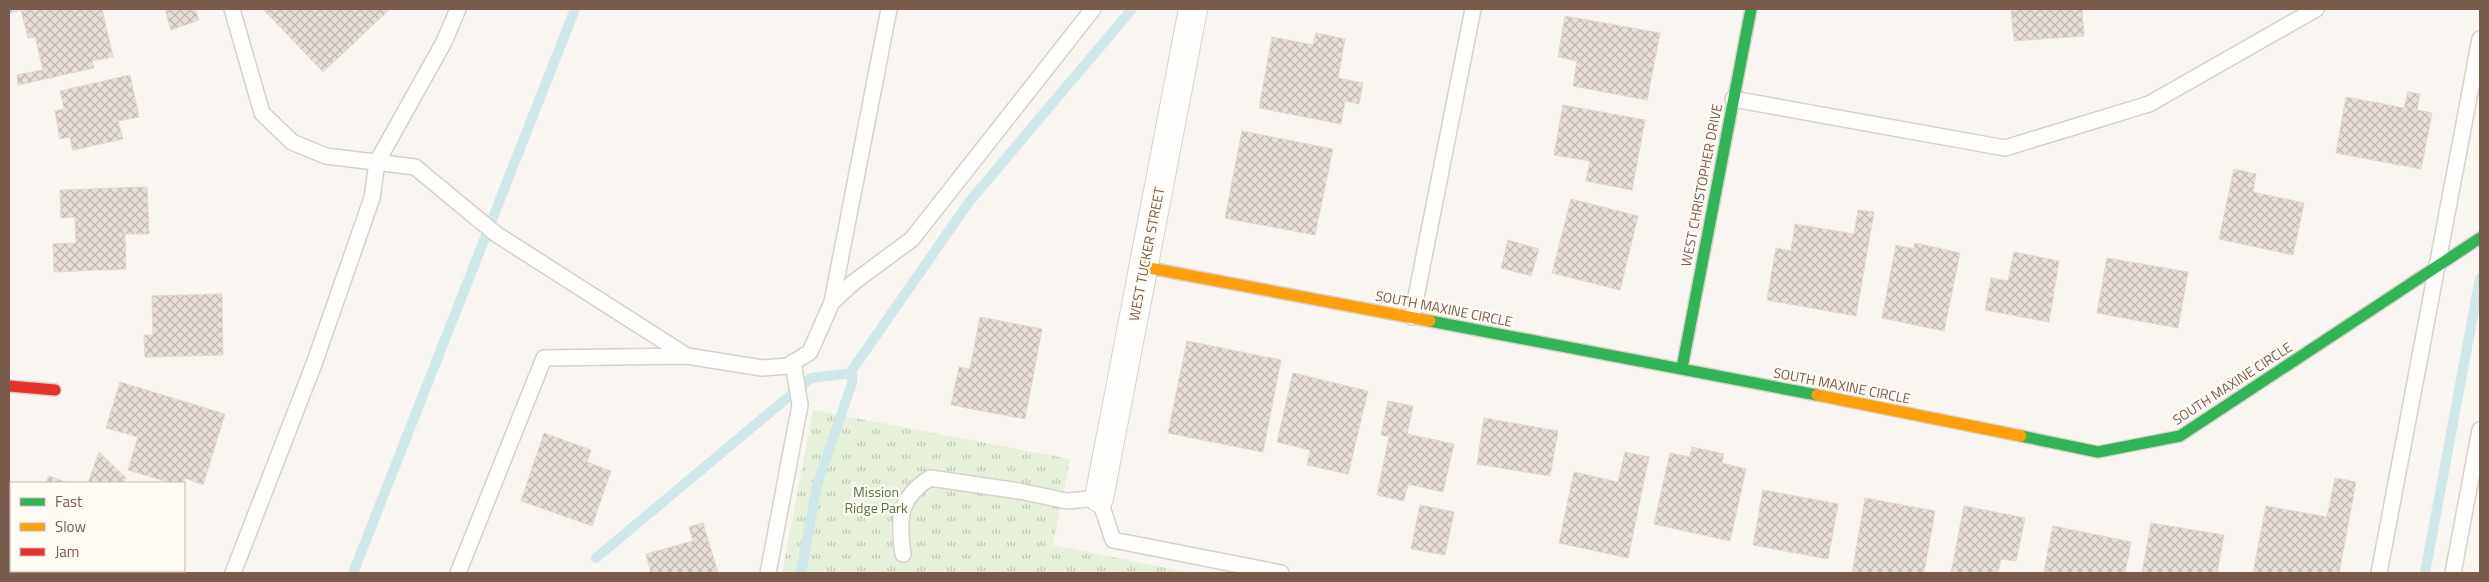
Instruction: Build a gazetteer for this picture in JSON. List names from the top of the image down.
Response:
{
  "streets": {
    "street": ["WEST CHRISTOPHER DRIVE", "WEST TUCKER STREET", "SOUTH MAXINE CIRCLE"]
  },
  "crossings": [
    ["WEST CHRISTOPHER DRIVE", "SOUTH MAXINE CIRCLE"],
    ["WEST TUCKER STREET", "SOUTH MAXINE CIRCLE"]
  ],
  "parks": ["Mission Ridge Park"],
  "legend": ["Fast", "Slow", "Jam"]
}
